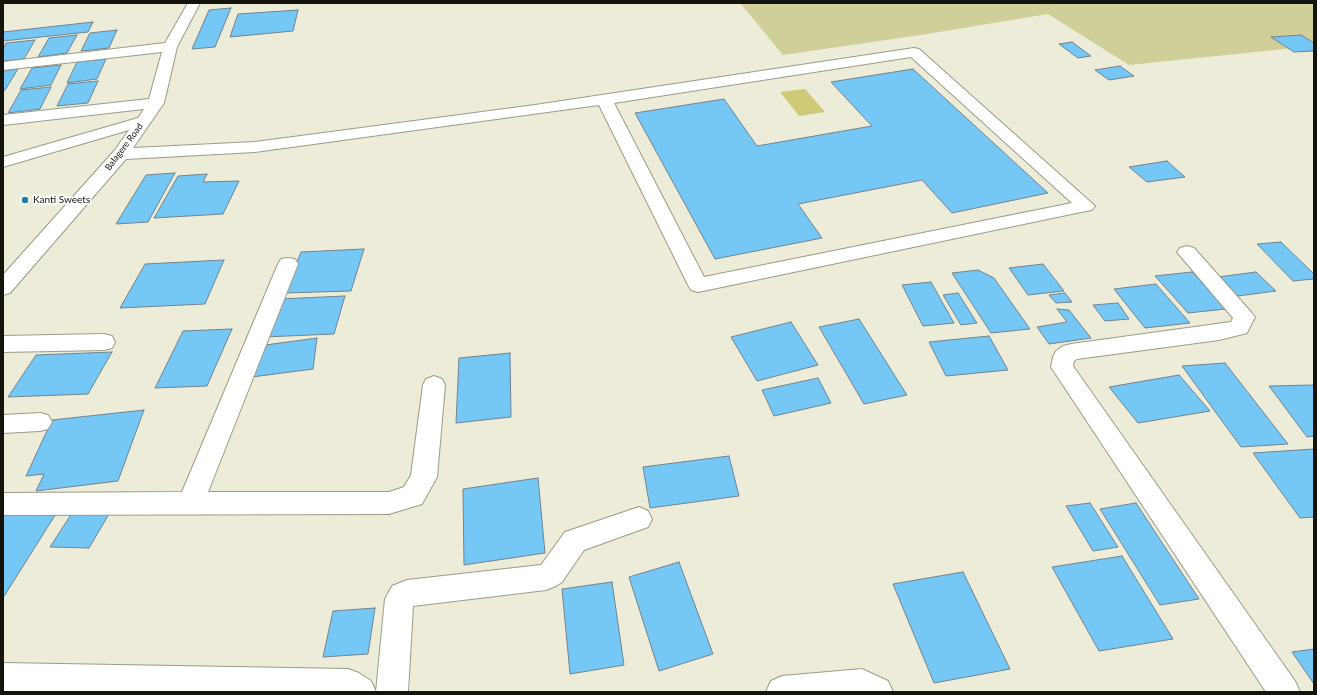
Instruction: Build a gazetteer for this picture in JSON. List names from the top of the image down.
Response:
{
  "streets": {
    "street": ["Balagere Road"]
  },
  "places": ["Kanti Sweets"]
}
